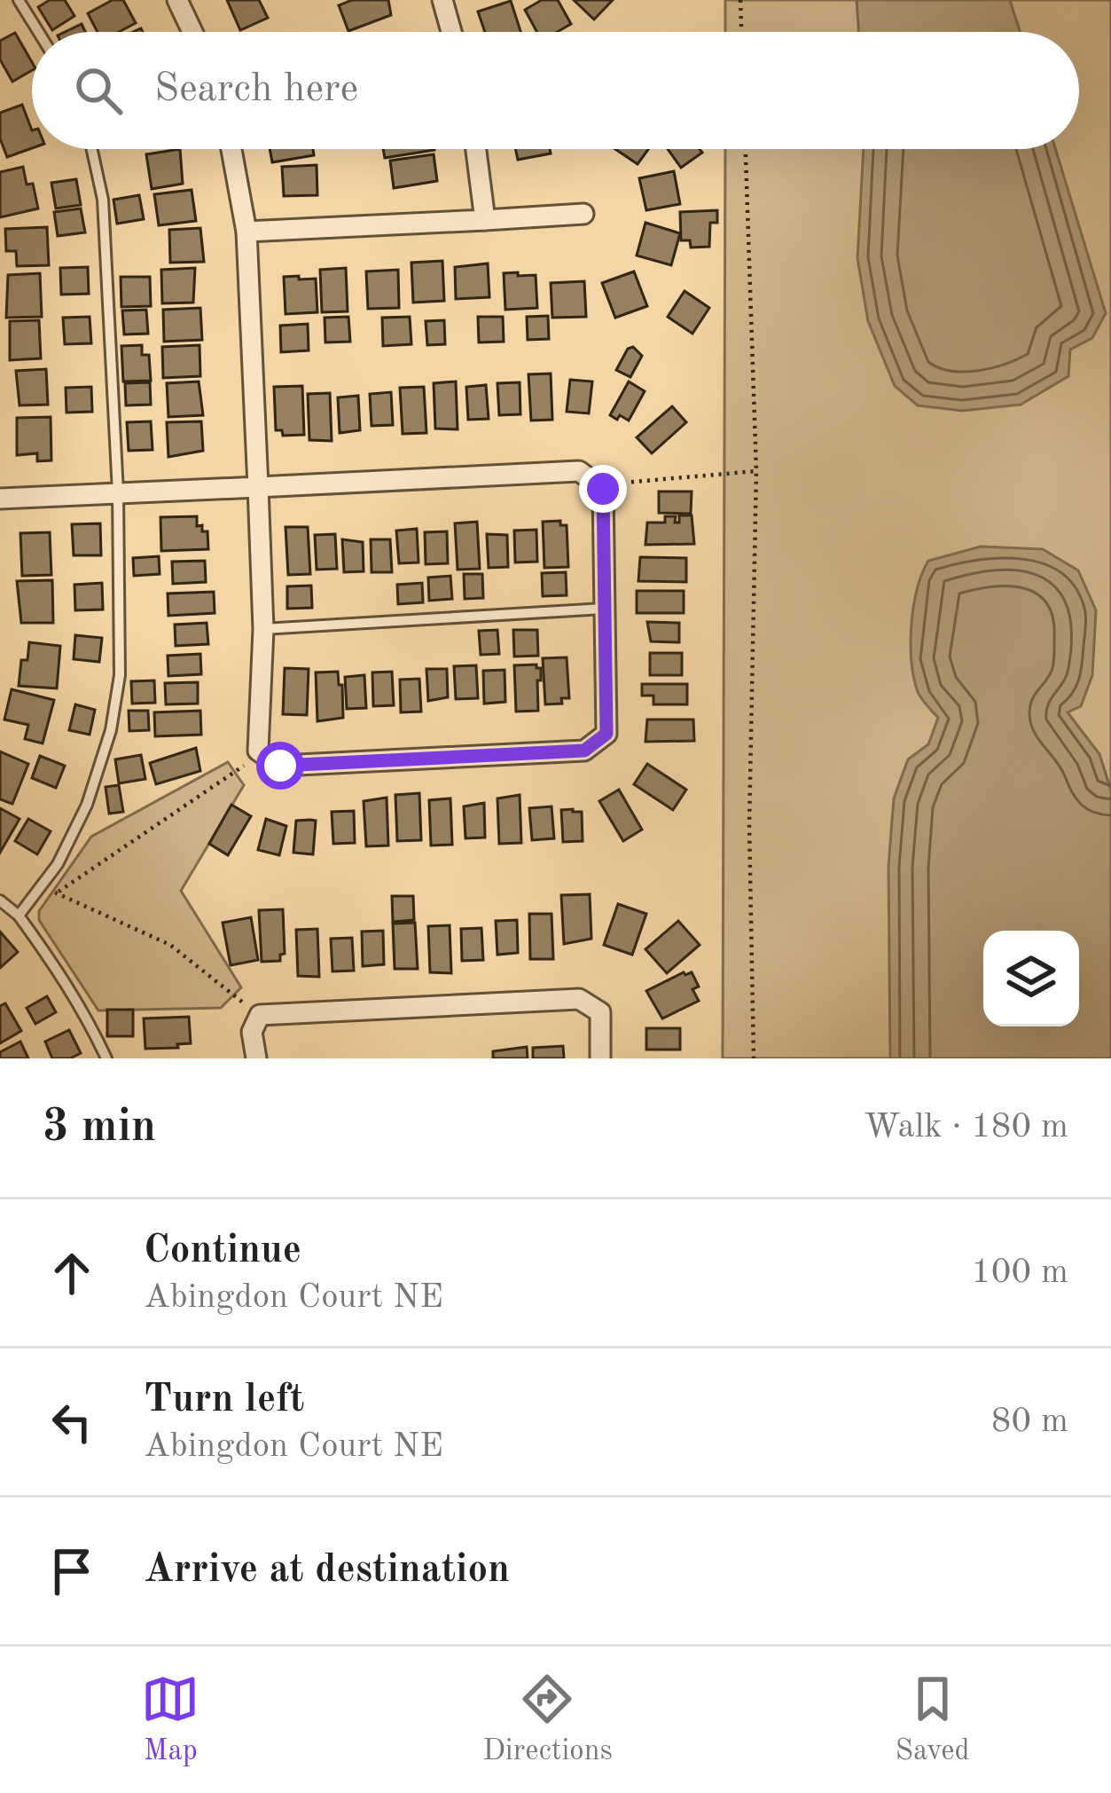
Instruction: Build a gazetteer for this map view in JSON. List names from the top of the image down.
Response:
{
  "page": {
    "search": "Search here",
    "heading": ["3 min", "Walk · 180 m"],
    "list": [
      ["Continue", "Abingdon Court NE", "100 m"],
      ["Turn left", "Abingdon Court NE", "80 m"],
      "Arrive at destination"
    ],
    "nav": ["Map", "Directions", "Saved"]
  }
}
